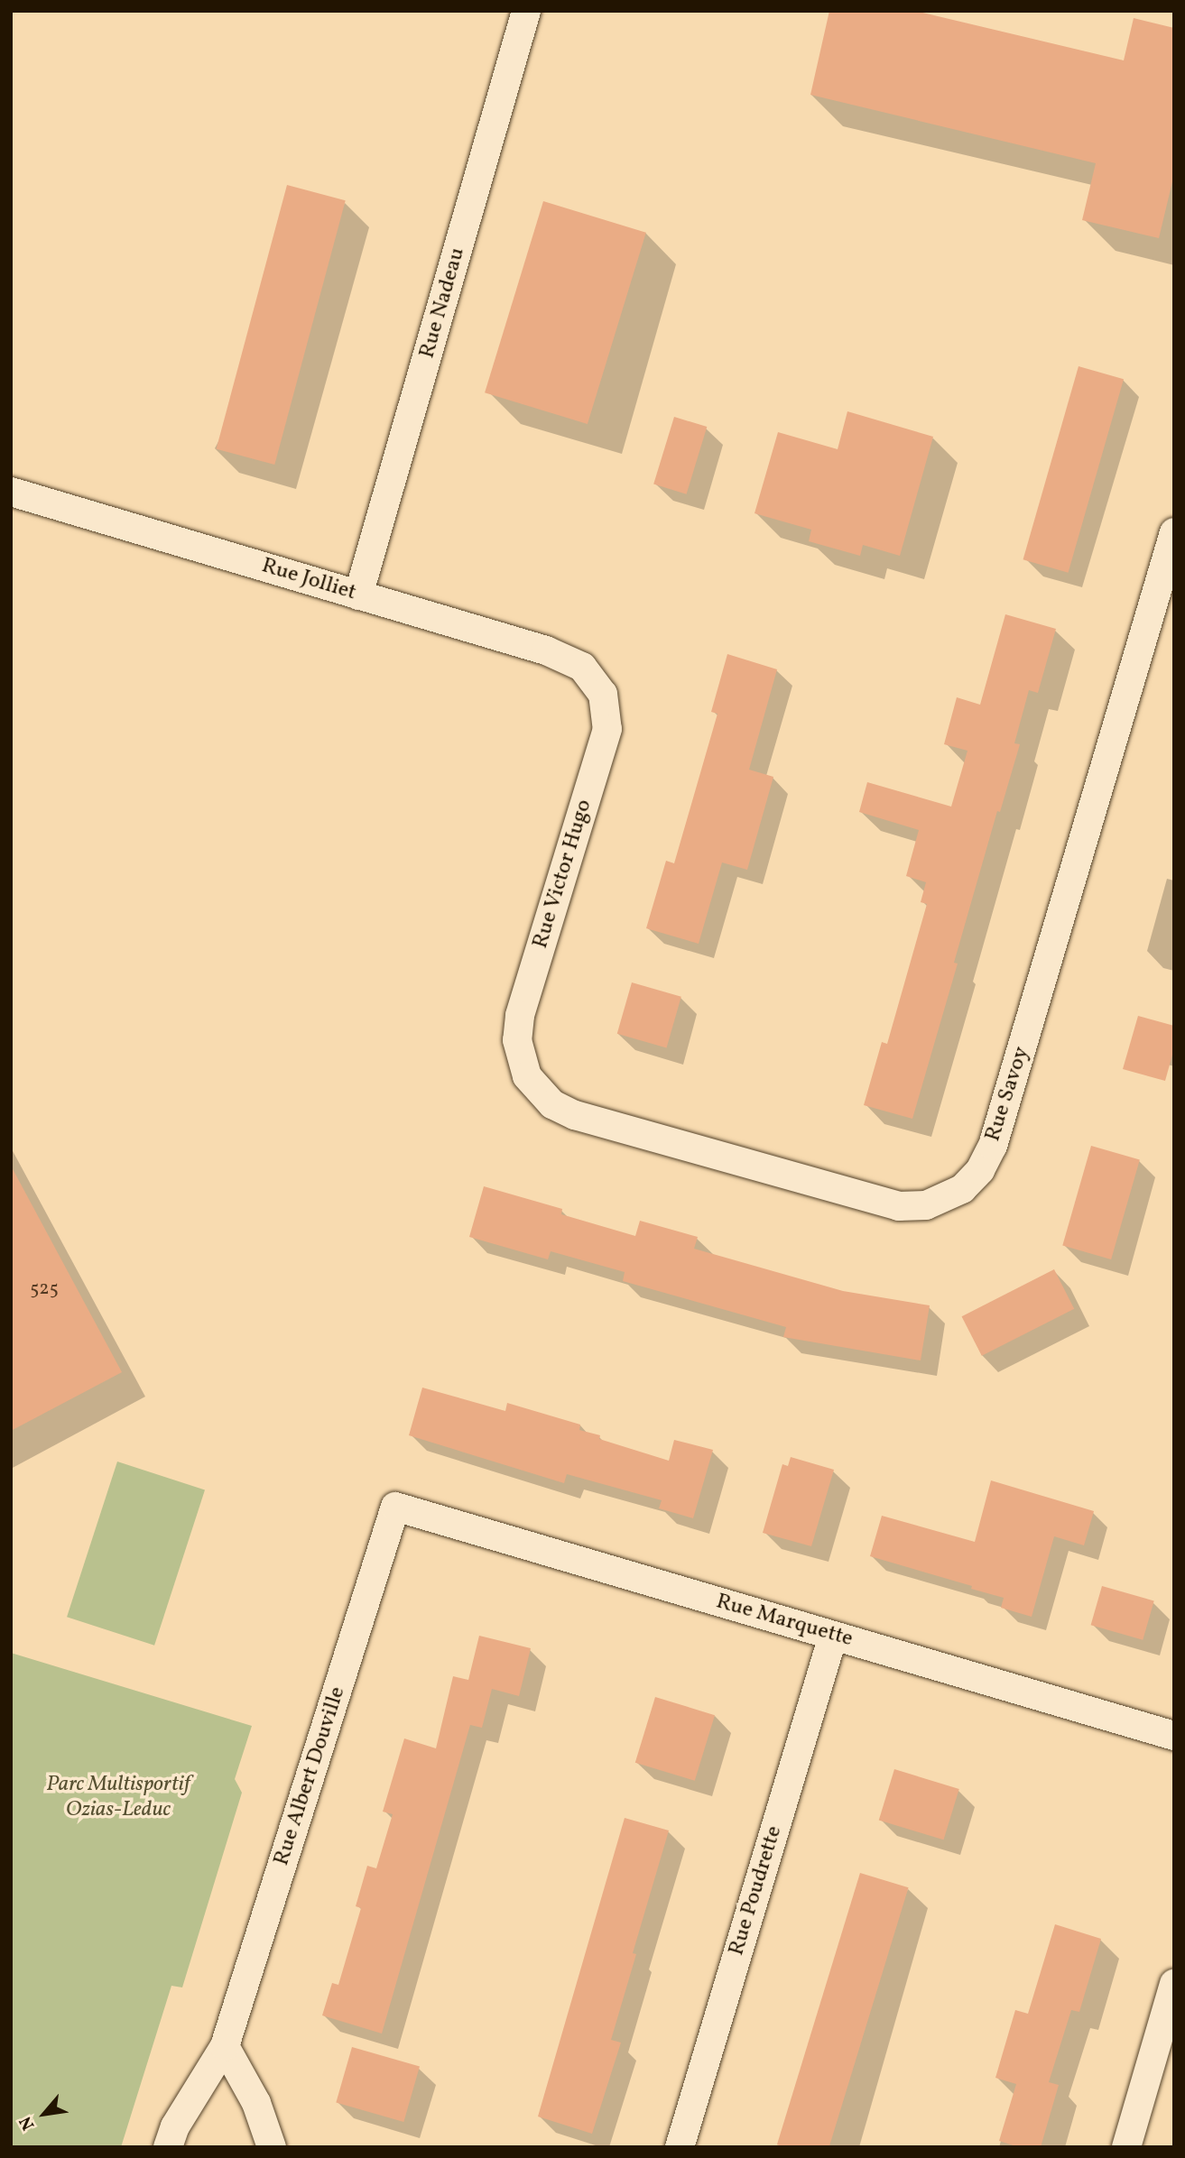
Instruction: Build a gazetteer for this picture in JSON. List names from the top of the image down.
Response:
{
  "streets": {
    "street": [
      "Rue Nadeau",
      "Rue Jolliet",
      "Rue Victor Hugo",
      "Rue Savoy",
      "Rue Marquette",
      "Rue Albert Douville",
      "Rue Poudrette"
    ]
  },
  "crossings": [
    ["Rue Nadeau", "Rue Jolliet"],
    ["Rue Jolliet", "Rue Victor Hugo"],
    ["Rue Victor Hugo", "Rue Savoy"],
    ["Rue Marquette", "Rue Albert Douville"],
    ["Rue Marquette", "Rue Poudrette"]
  ],
  "parks": ["Parc Multisportif Ozias-Leduc"],
  "house_numbers": ["525"],
  "north": "bottom left"
}
